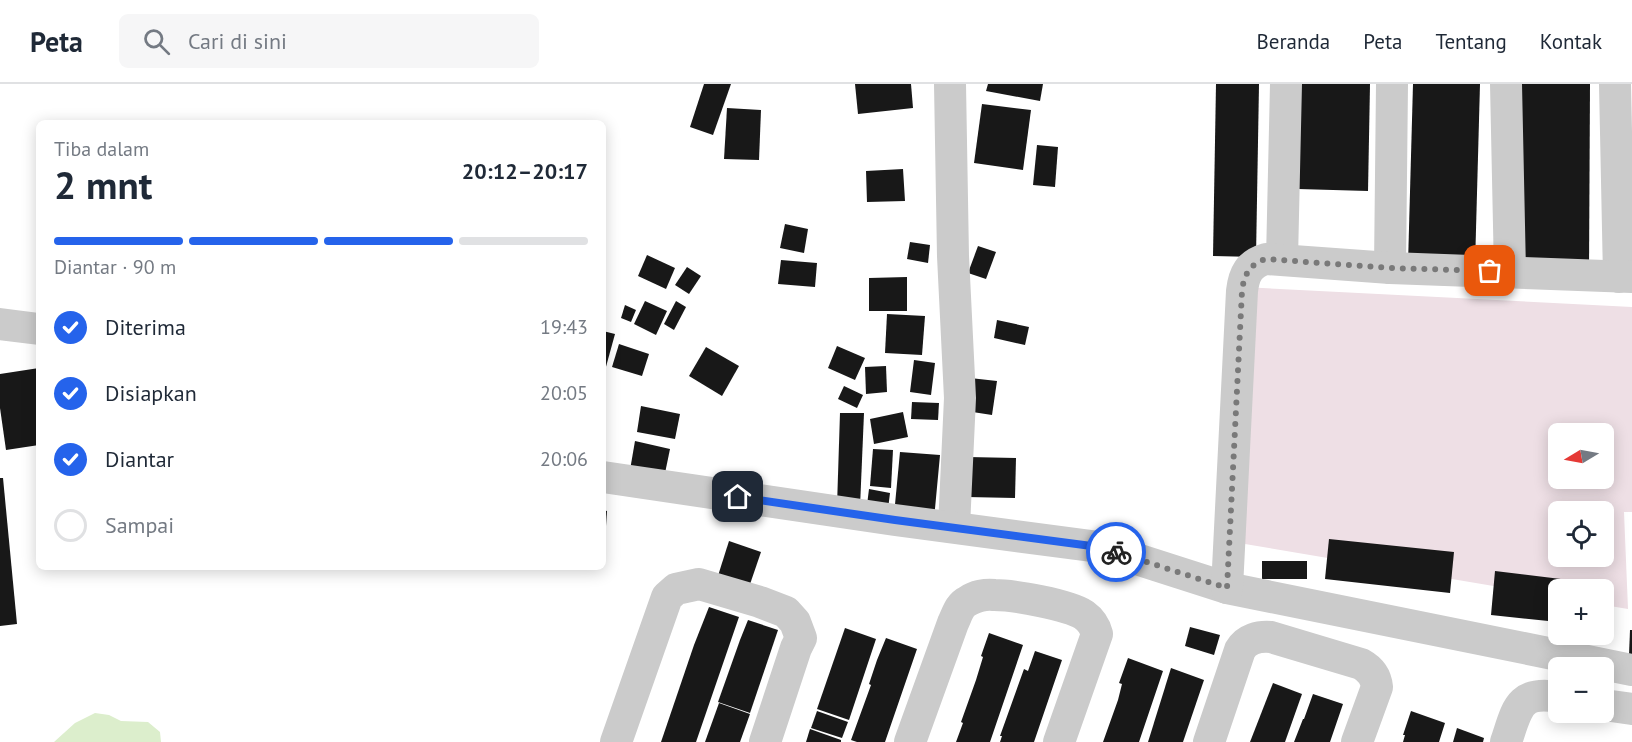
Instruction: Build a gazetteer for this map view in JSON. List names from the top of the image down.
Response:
{
  "north": "left",
  "page": {
    "header": "Peta",
    "search": "Cari di sini",
    "nav": [
      "Beranda",
      "Peta",
      "Tentang",
      "Kontak"
    ],
    "heading": ["2 mnt", "Tiba dalam", "20:12–20:17"],
    "bar": "Diantar · 90 m",
    "list": [
      ["Diterima", "19:43"],
      ["Disiapkan", "20:05"],
      ["Diantar", "20:06"],
      "Sampai"
    ],
    "map_buttons": ["+", "−"]
  }
}
